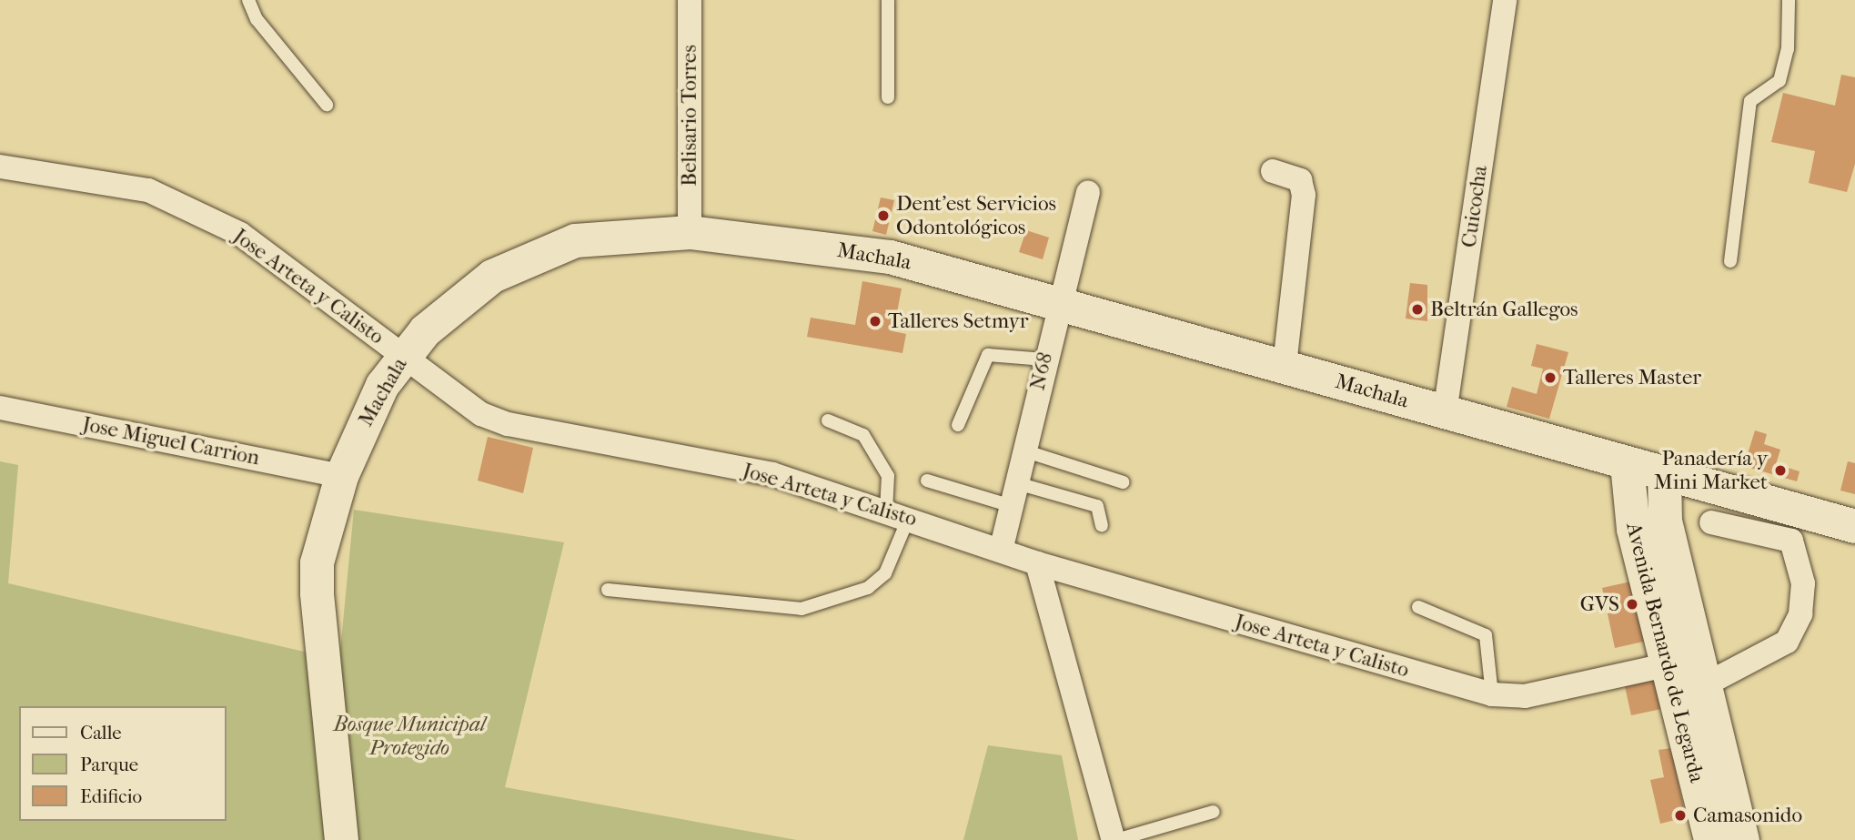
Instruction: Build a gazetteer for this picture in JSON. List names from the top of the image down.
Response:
{
  "streets": {
    "main road": ["Machala", "Avenida Bernardo de Legarda"],
    "street": [
      "Belisario Torres",
      "Cuicocha",
      "Jose Arteta y Calisto",
      "N68",
      "Jose Miguel Carrion"
    ]
  },
  "crossings": [
    ["Belisario Torres", "Machala"],
    ["Cuicocha", "Machala"],
    ["Machala", "Jose Arteta y Calisto"],
    ["Machala", "N68"],
    ["Machala", "Jose Miguel Carrion"],
    ["Machala", "Avenida Bernardo de Legarda"],
    ["Jose Arteta y Calisto", "N68"],
    ["Jose Arteta y Calisto", "Avenida Bernardo de Legarda"]
  ],
  "parks": ["Bosque Municipal Protegido"],
  "places": [
    "Dent'est Servicios Odontológicos",
    "Beltrán Gallegos",
    "Talleres Setmyr",
    "Talleres Master",
    "Panadería y Mini Market",
    "GVS",
    "Camasonido"
  ],
  "legend": ["Calle", "Parque", "Edificio"]
}
